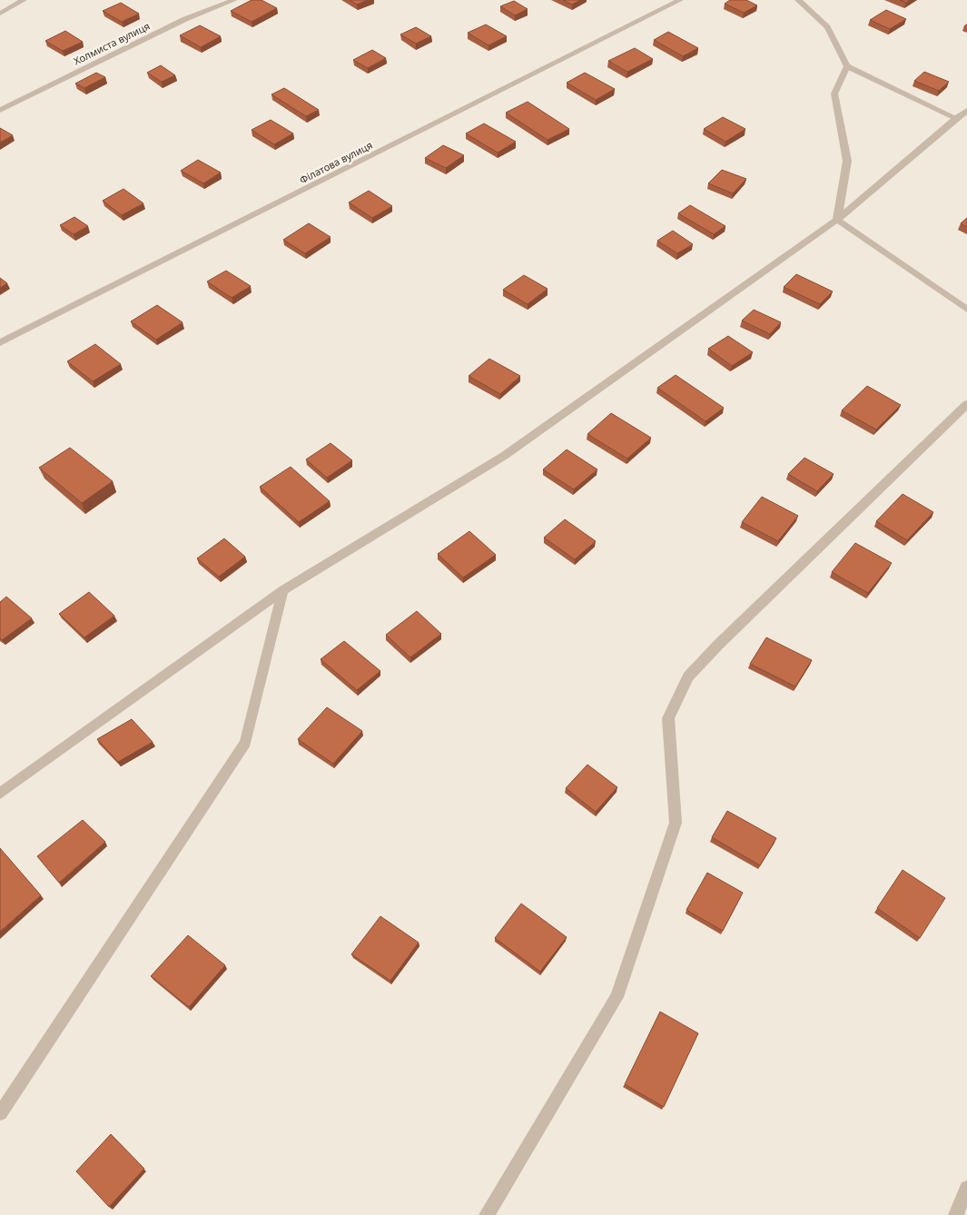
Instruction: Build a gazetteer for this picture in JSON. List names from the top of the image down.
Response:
{
  "streets": {
    "street": ["Холмиста вулиця", "Філатова вулиця"]
  }
}
